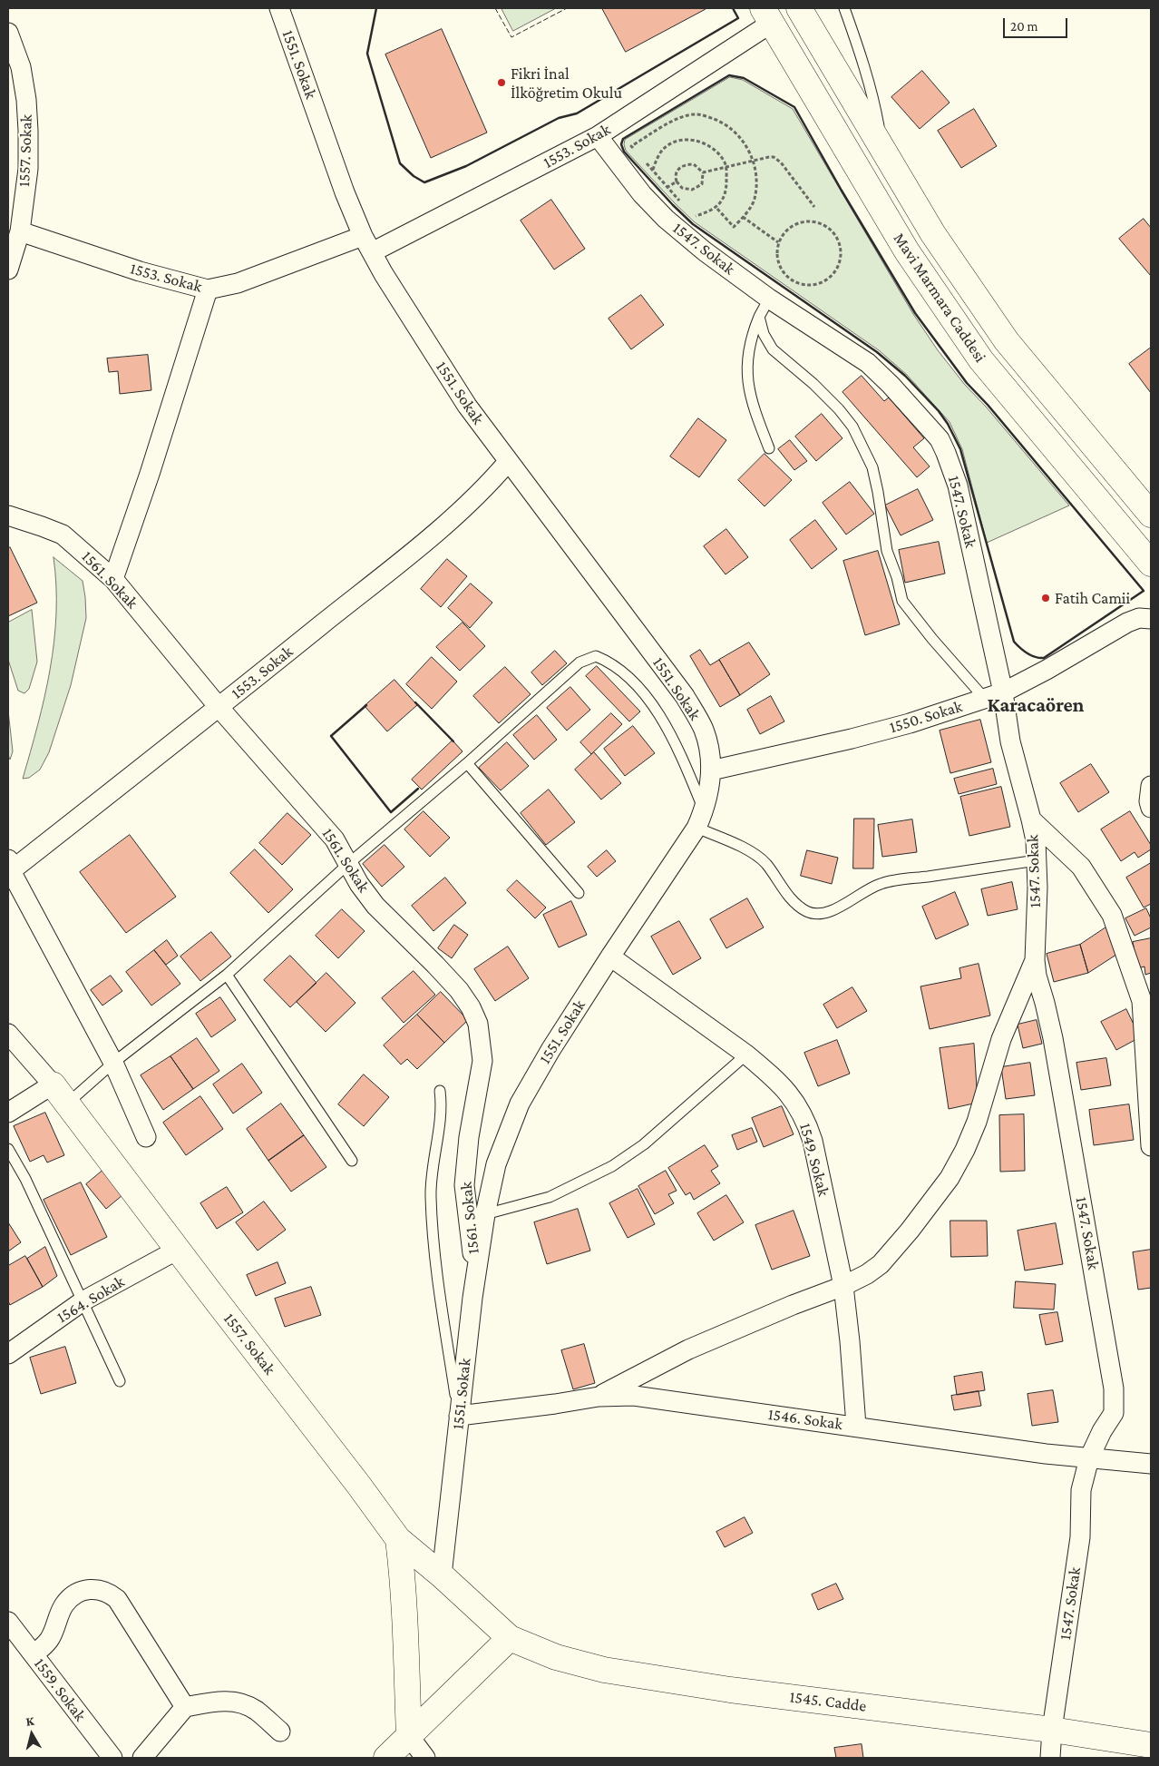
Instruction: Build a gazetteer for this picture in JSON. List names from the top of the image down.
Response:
{
  "streets": {
    "street": [
      "1551. Sokak",
      "1553. Sokak",
      "1557. Sokak",
      "1547. Sokak",
      "Mavi Marmara Caddesi",
      "1561. Sokak",
      "1550. Sokak",
      "1549. Sokak",
      "1564. Sokak",
      "1546. Sokak",
      "1559. Sokak",
      "1545. Cadde"
    ]
  },
  "crossings": [
    ["1551. Sokak", "1553. Sokak"],
    ["1551. Sokak", "1557. Sokak"],
    ["1551. Sokak", "1561. Sokak"],
    ["1551. Sokak", "1550. Sokak"],
    ["1551. Sokak", "1549. Sokak"],
    ["1551. Sokak", "1546. Sokak"],
    ["1553. Sokak", "1557. Sokak"],
    ["1553. Sokak", "1547. Sokak"],
    ["1553. Sokak", "Mavi Marmara Caddesi"],
    ["1553. Sokak", "1561. Sokak"],
    ["1557. Sokak", "1564. Sokak"],
    ["1557. Sokak", "1545. Cadde"],
    ["1547. Sokak", "1550. Sokak"],
    ["1547. Sokak", "1546. Sokak"],
    ["1547. Sokak", "1545. Cadde"],
    ["1549. Sokak", "1546. Sokak"]
  ],
  "districts": ["Karacaören"],
  "places": ["Fikri İnal İlköğretim Okulu", "Fatih Camii"],
  "scale_bar": "20 m",
  "north": "top"
}
